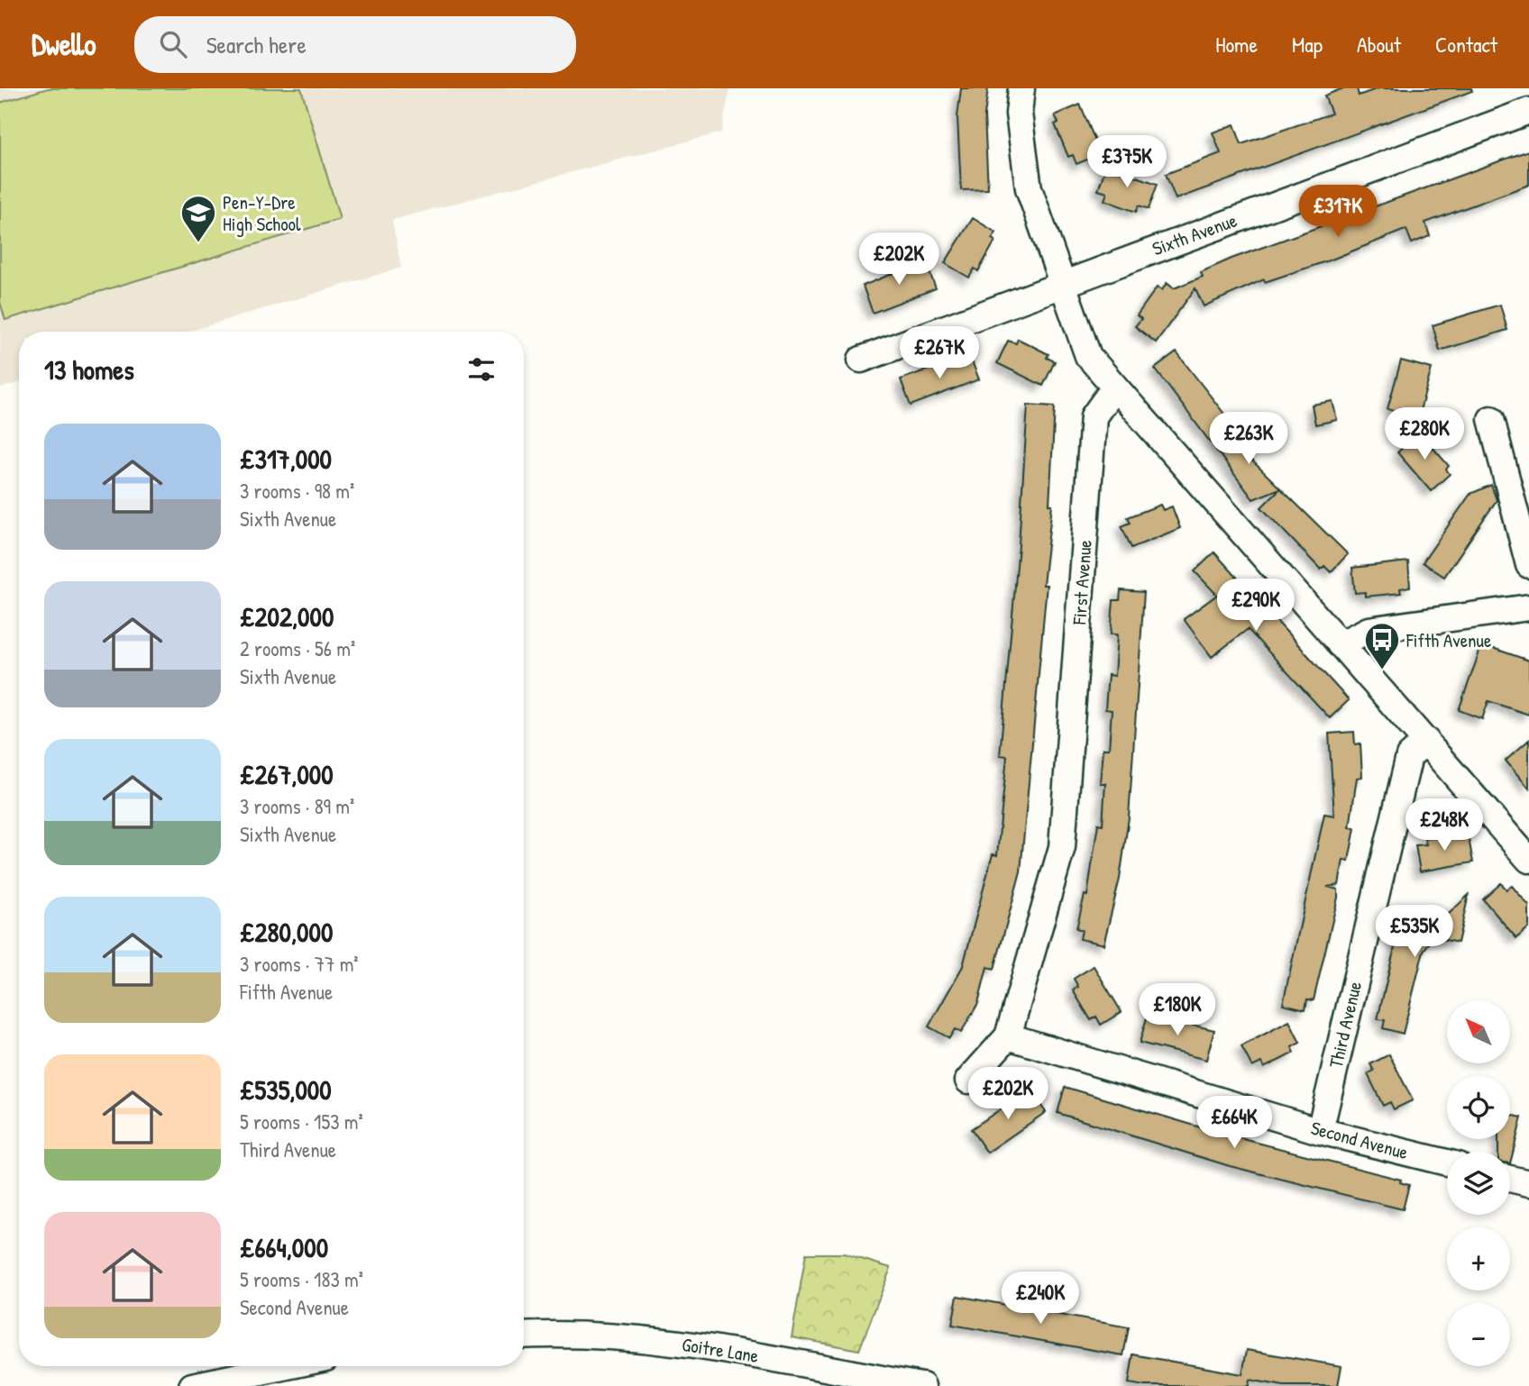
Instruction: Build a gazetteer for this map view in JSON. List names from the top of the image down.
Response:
{
  "streets": {
    "street": [
      "Sixth Avenue",
      "First Avenue",
      "Third Avenue",
      "Second Avenue",
      "Goitre Lane"
    ]
  },
  "crossings": [
    ["First Avenue", "Second Avenue"],
    ["Third Avenue", "Second Avenue"]
  ],
  "places": {
    "school or university": ["Pen-Y-Dre High School"],
    "bus stop": ["Fifth Avenue"]
  },
  "north": "top left",
  "page": {
    "header": "Dwello",
    "search": "Search here",
    "nav": [
      "Home",
      "Map",
      "About",
      "Contact"
    ],
    "price": [
      "£375K",
      "£317K",
      "£202K",
      "£267K",
      "£280K",
      "£263K",
      "£290K",
      "£248K",
      "£535K",
      "£180K",
      "£202K",
      "£664K",
      "£240K"
    ],
    "heading": "13 homes",
    "list": [
      {
        "name": "£317,000",
        "note": "3 rooms · 98 m² · Sixth Avenue"
      },
      {
        "name": "£202,000",
        "note": "2 rooms · 56 m² · Sixth Avenue"
      },
      {
        "name": "£267,000",
        "note": "3 rooms · 89 m² · Sixth Avenue"
      },
      {
        "name": "£280,000",
        "note": "3 rooms · 77 m² · Fifth Avenue"
      },
      {
        "name": "£535,000",
        "note": "5 rooms · 153 m² · Third Avenue"
      },
      {
        "name": "£664,000",
        "note": "5 rooms · 183 m² · Second Avenue"
      }
    ],
    "map_buttons": ["+", "−"]
  }
}
